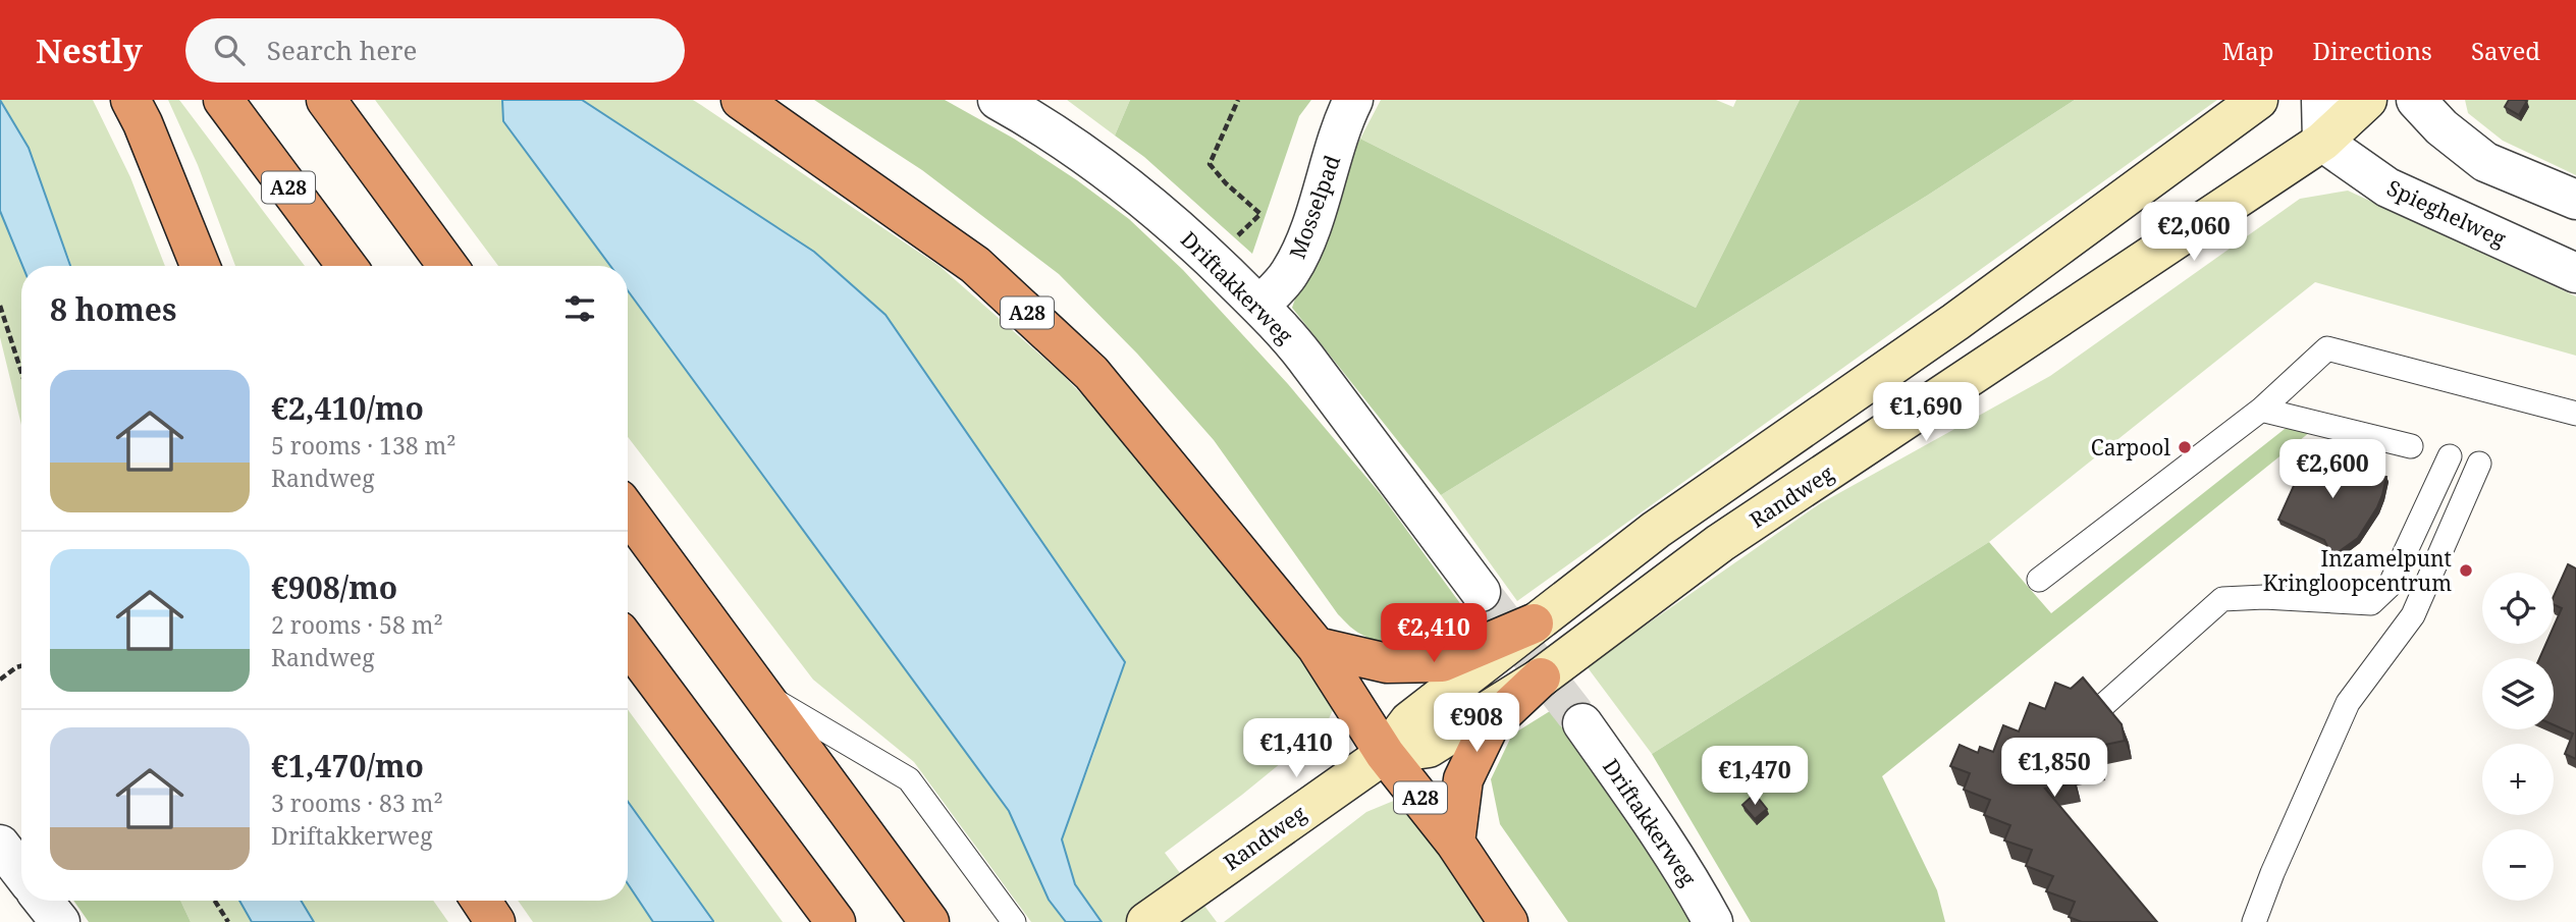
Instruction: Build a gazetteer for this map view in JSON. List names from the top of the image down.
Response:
{
  "streets": {
    "highway": ["A28"],
    "main road": ["Randweg"],
    "street": ["Mosselpad", "Spieghelweg", "Driftakkerweg"]
  },
  "crossings": [
    ["A28", "Randweg"],
    ["Mosselpad", "Driftakkerweg"],
    ["Spieghelweg", "Randweg"]
  ],
  "places": ["Carpool", "Inzamelpunt Kringloopcentrum"],
  "page": {
    "header": "Nestly",
    "search": "Search here",
    "nav": ["Map", "Directions", "Saved"],
    "price": [
      "€2,060",
      "€1,690",
      "€2,600",
      "€2,410",
      "€908",
      "€1,410",
      "€1,850",
      "€1,470"
    ],
    "heading": "8 homes",
    "list": [
      {
        "name": "€2,410/mo",
        "note": "5 rooms · 138 m² · Randweg"
      },
      {
        "name": "€908/mo",
        "note": "2 rooms · 58 m² · Randweg"
      },
      {
        "name": "€1,470/mo",
        "note": "3 rooms · 83 m² · Driftakkerweg"
      }
    ],
    "map_buttons": ["+", "−"]
  }
}
